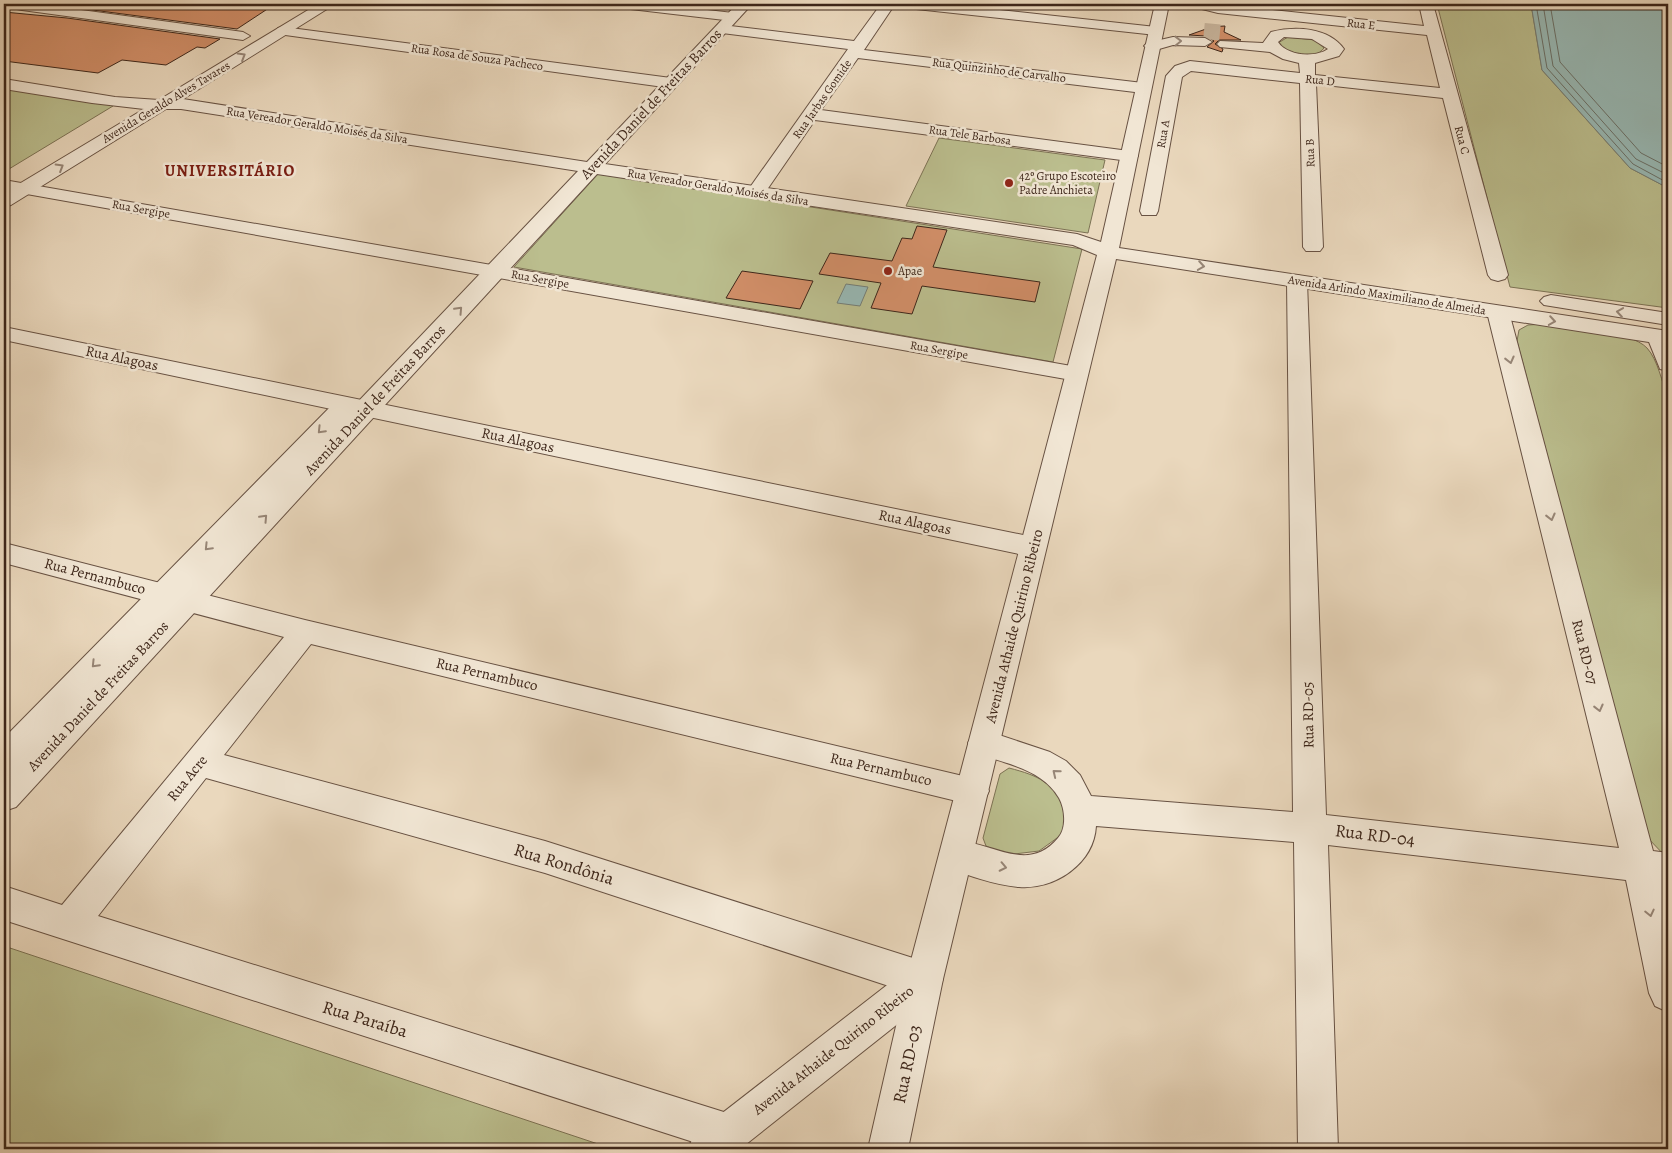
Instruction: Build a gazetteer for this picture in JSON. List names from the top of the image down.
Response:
{
  "streets": {
    "street": [
      "Rua E",
      "Rua Rosa de Souza Pacheco",
      "Rua Quinzinho de Carvalho",
      "Rua D",
      "Rua Jarbas Gomide",
      "Avenida Geraldo Alves Tavares",
      "Avenida Daniel de Freitas Barros",
      "Rua Vereador Geraldo Moisés da Silva",
      "Rua A",
      "Rua Tele Barbosa",
      "Rua C",
      "Rua B",
      "Rua Sergipe",
      "Avenida Arlindo Maximiliano de Almeida",
      "Rua Alagoas",
      "Rua Pernambuco",
      "Avenida Athaide Quirino Ribeiro",
      "Rua RD-07",
      "Rua RD-05",
      "Rua Acre",
      "Rua RD-04",
      "Rua Rondônia",
      "Rua Paraíba",
      "Rua RD-03"
    ]
  },
  "crossings": [
    ["Rua E", "Rua C"],
    ["Rua Rosa de Souza Pacheco", "Avenida Geraldo Alves Tavares"],
    ["Rua Rosa de Souza Pacheco", "Avenida Daniel de Freitas Barros"],
    ["Rua Quinzinho de Carvalho", "Rua Jarbas Gomide"],
    ["Rua Quinzinho de Carvalho", "Avenida Daniel de Freitas Barros"],
    ["Rua Quinzinho de Carvalho", "Avenida Athaide Quirino Ribeiro"],
    ["Rua D", "Rua A"],
    ["Rua D", "Rua C"],
    ["Rua D", "Rua B"],
    ["Rua Jarbas Gomide", "Rua Vereador Geraldo Moisés da Silva"],
    ["Rua Jarbas Gomide", "Rua Tele Barbosa"],
    ["Avenida Geraldo Alves Tavares", "Rua Vereador Geraldo Moisés da Silva"],
    ["Avenida Geraldo Alves Tavares", "Rua Sergipe"],
    ["Avenida Daniel de Freitas Barros", "Rua Vereador Geraldo Moisés da Silva"],
    ["Avenida Daniel de Freitas Barros", "Rua Sergipe"],
    ["Avenida Daniel de Freitas Barros", "Rua Alagoas"],
    ["Avenida Daniel de Freitas Barros", "Rua Pernambuco"],
    ["Rua Vereador Geraldo Moisés da Silva", "Avenida Arlindo Maximiliano de Almeida"],
    ["Rua Vereador Geraldo Moisés da Silva", "Avenida Athaide Quirino Ribeiro"],
    ["Rua Tele Barbosa", "Avenida Athaide Quirino Ribeiro"],
    ["Rua Sergipe", "Avenida Athaide Quirino Ribeiro"],
    ["Avenida Arlindo Maximiliano de Almeida", "Avenida Athaide Quirino Ribeiro"],
    ["Avenida Arlindo Maximiliano de Almeida", "Rua RD-07"],
    ["Avenida Arlindo Maximiliano de Almeida", "Rua RD-05"],
    ["Rua Alagoas", "Avenida Athaide Quirino Ribeiro"],
    ["Rua Pernambuco", "Avenida Athaide Quirino Ribeiro"],
    ["Rua Pernambuco", "Rua Acre"],
    ["Rua Pernambuco", "Rua RD-04"],
    ["Avenida Athaide Quirino Ribeiro", "Rua RD-04"],
    ["Avenida Athaide Quirino Ribeiro", "Rua Rondônia"],
    ["Avenida Athaide Quirino Ribeiro", "Rua Paraíba"],
    ["Avenida Athaide Quirino Ribeiro", "Rua RD-03"],
    ["Rua RD-07", "Rua RD-04"],
    ["Rua RD-05", "Rua RD-04"],
    ["Rua Acre", "Rua Rondônia"],
    ["Rua Acre", "Rua Paraíba"],
    ["Rua Rondônia", "Rua RD-03"]
  ],
  "one_way": ["Rua RD-07"],
  "districts": ["UNIVERSITÁRIO"],
  "places": ["42º Grupo Escoteiro Padre Anchieta", "Apae"]
}
